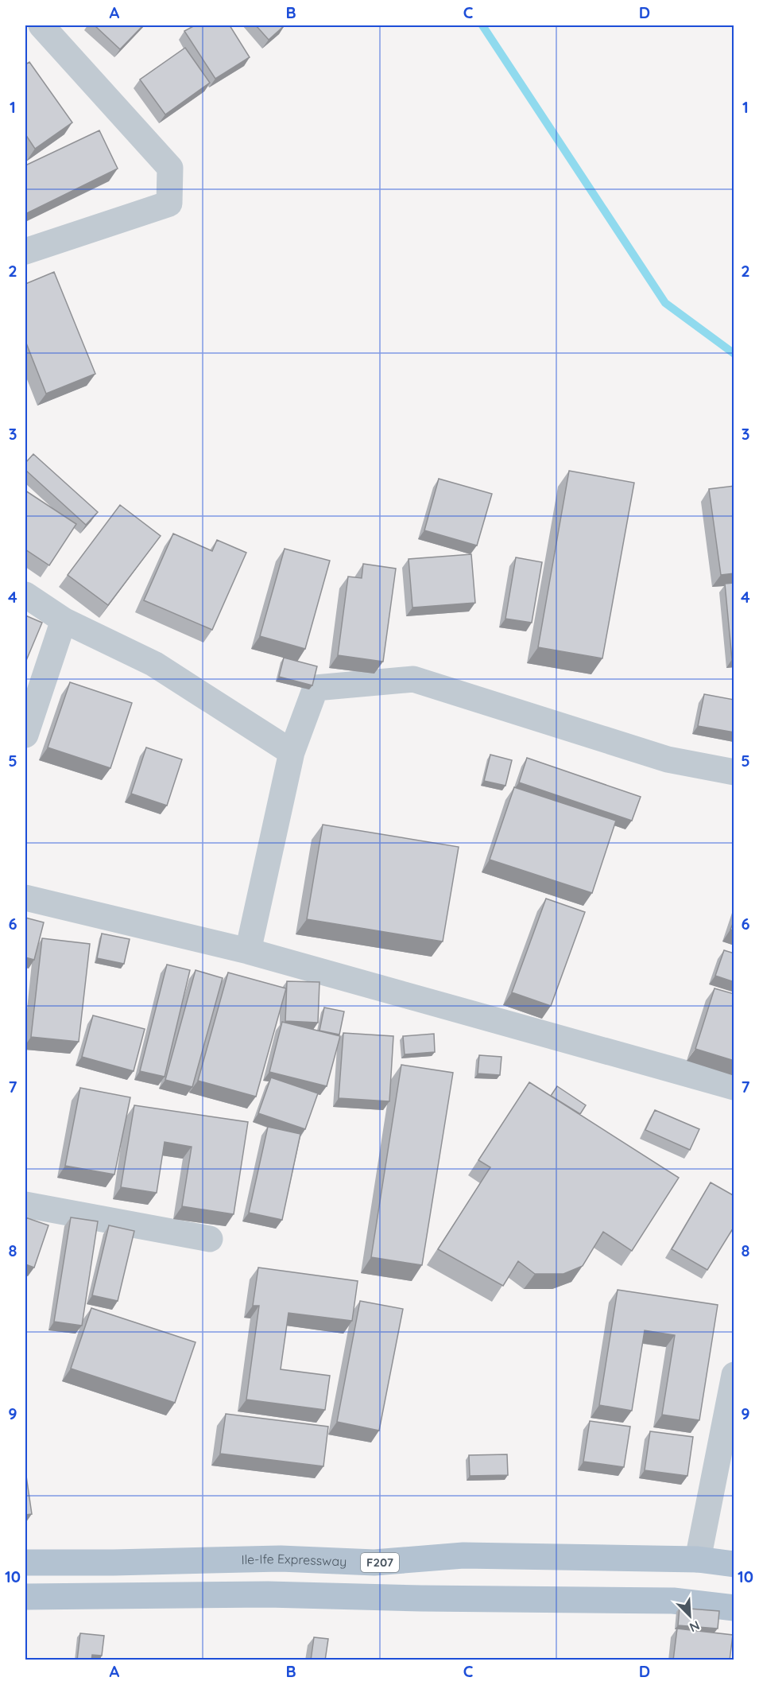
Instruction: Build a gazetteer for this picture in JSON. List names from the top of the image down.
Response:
{
  "streets": {
    "main road": ["Ile-Ife Expressway", "F207"]
  },
  "north": "bottom right",
  "grid": {
    "columns": [
      "A",
      "B",
      "C",
      "D"
    ],
    "rows": [
      "1",
      "2",
      "3",
      "4",
      "5",
      "6",
      "7",
      "8",
      "9",
      "10"
    ]
  }
}
